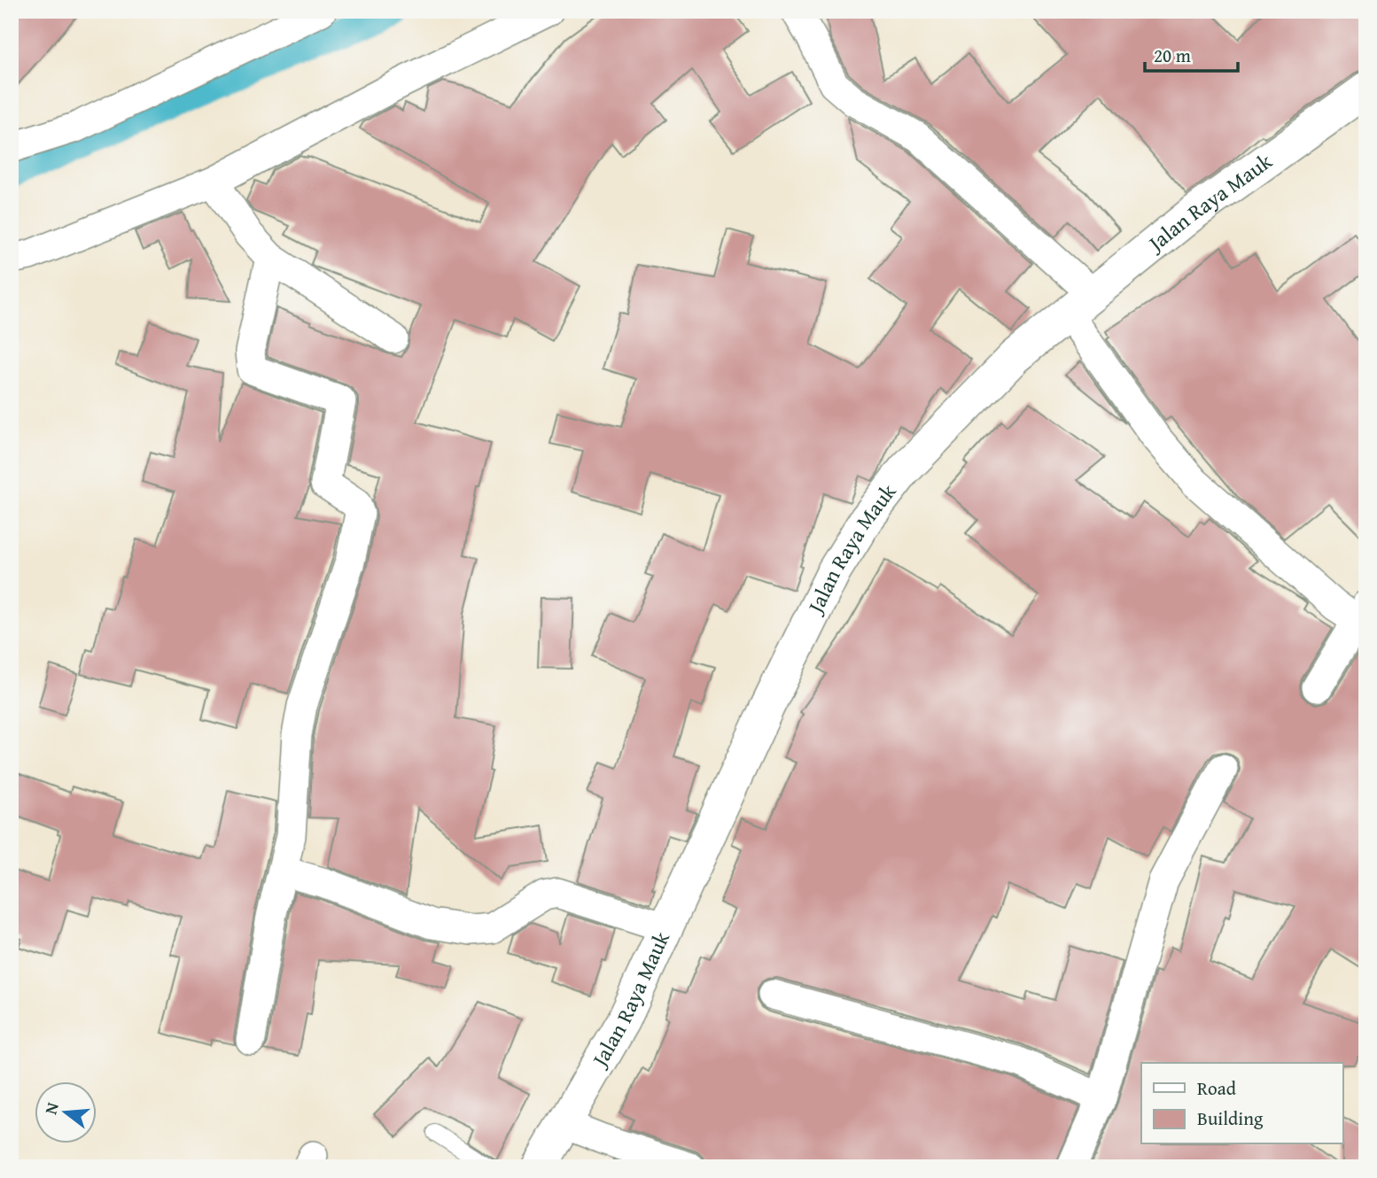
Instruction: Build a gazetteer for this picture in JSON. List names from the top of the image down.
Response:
{
  "streets": {
    "main road": ["Jalan Raya Mauk"]
  },
  "legend": ["Road", "Building"],
  "scale_bar": "20 m",
  "north": "left"
}
